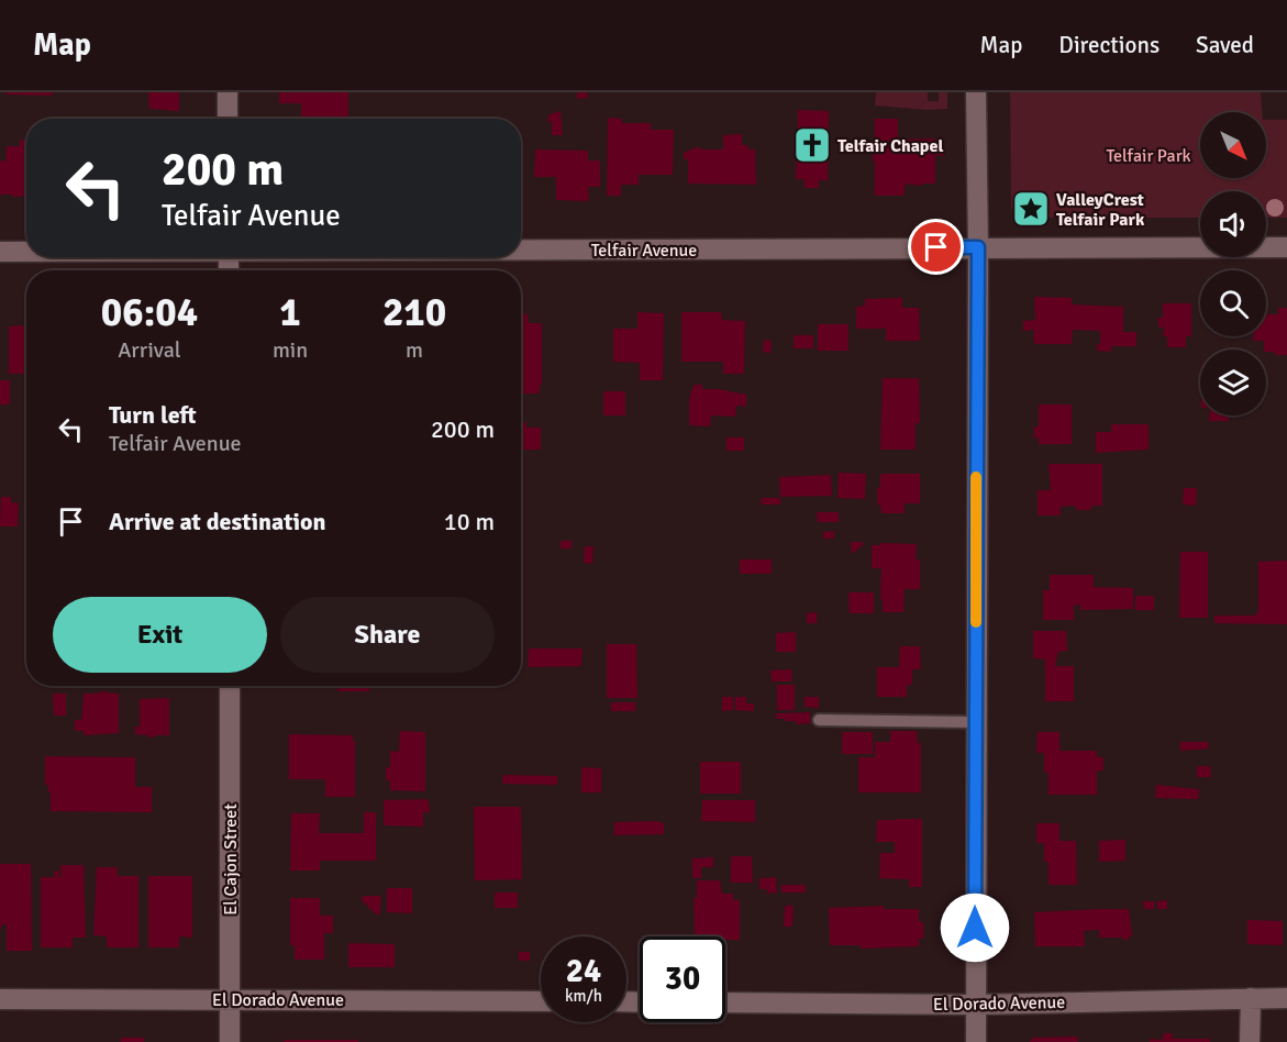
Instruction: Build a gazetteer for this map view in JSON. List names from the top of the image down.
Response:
{
  "streets": {
    "street": ["Telfair Avenue", "El Cajon Street", "El Dorado Avenue"]
  },
  "crossings": [
    ["El Cajon Street", "El Dorado Avenue"]
  ],
  "parks": ["Telfair Park"],
  "places": {
    "church": ["Telfair Chapel"],
    "place": ["ValleyCrest Telfair Park"]
  },
  "north": "bottom right",
  "page": {
    "header": "Map",
    "nav": ["Map", "Directions", "Saved"],
    "turn": ["200 m", "Telfair Avenue"],
    "eta": [
      "06:04",
      "Arrival",
      "1",
      "min",
      "210",
      "m"
    ],
    "list": [
      {
        "name": "Turn left",
        "note": "Telfair Avenue",
        "value": "200 m"
      },
      {
        "name": "Arrive at destination",
        "value": "10 m"
      }
    ],
    "buttons": ["Exit", "Share"],
    "speed": "24 km/h",
    "limit": "30"
  }
}
